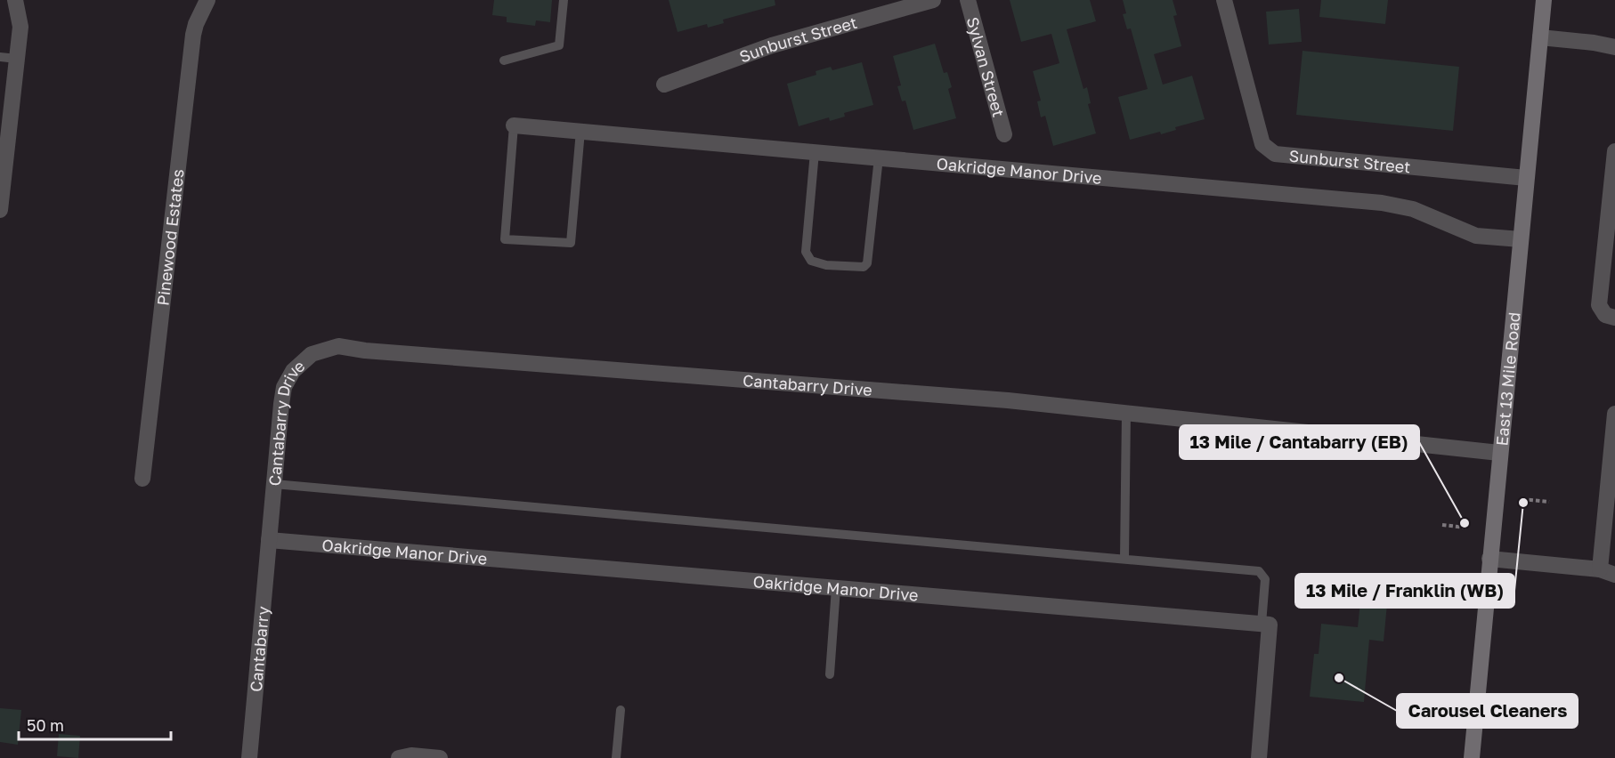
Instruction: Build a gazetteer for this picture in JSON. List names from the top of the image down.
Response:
{
  "streets": {
    "main road": ["East 13 Mile Road"],
    "street": [
      "Sunburst Street",
      "Sylvan Street",
      "Oakridge Manor Drive",
      "Pinewood Estates",
      "Cantabarry Drive",
      "Cantabarry"
    ]
  },
  "crossings": [
    ["Sunburst Street", "East 13 Mile Road"],
    ["Oakridge Manor Drive", "East 13 Mile Road"],
    ["Oakridge Manor Drive", "Cantabarry Drive"],
    ["Oakridge Manor Drive", "Cantabarry"],
    ["East 13 Mile Road", "Cantabarry Drive"],
    ["Cantabarry Drive", "Cantabarry"]
  ],
  "places": ["13 Mile / Franklin (WB)", "13 Mile / Cantabarry (EB)", "Carousel Cleaners"],
  "scale_bar": "50 m"
}
